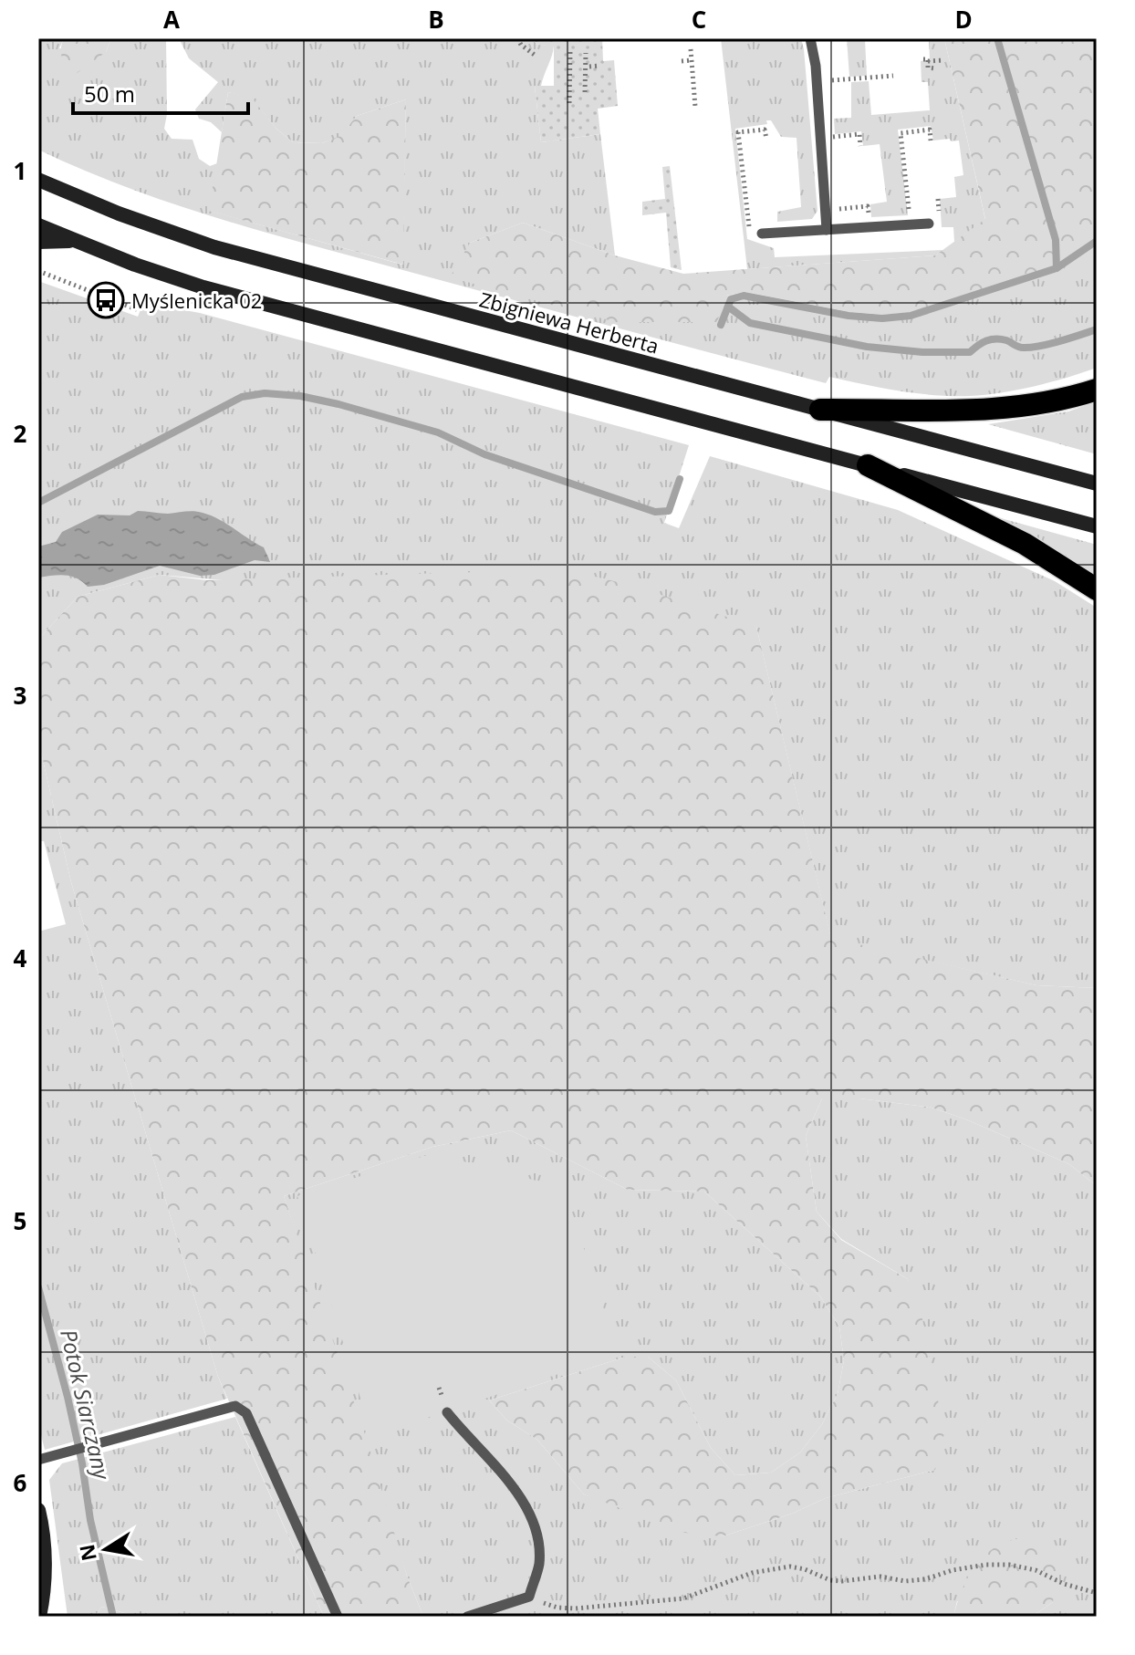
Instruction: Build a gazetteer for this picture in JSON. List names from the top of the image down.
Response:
{
  "streets": {
    "main road": ["Zbigniewa Herberta"]
  },
  "water": ["Potok Siarczany"],
  "places": {
    "bus stop": ["Myślenicka 02"]
  },
  "scale_bar": "50 m",
  "north": "left",
  "grid": {
    "columns": [
      "A",
      "B",
      "C",
      "D"
    ],
    "rows": [
      "1",
      "2",
      "3",
      "4",
      "5",
      "6"
    ]
  }
}
